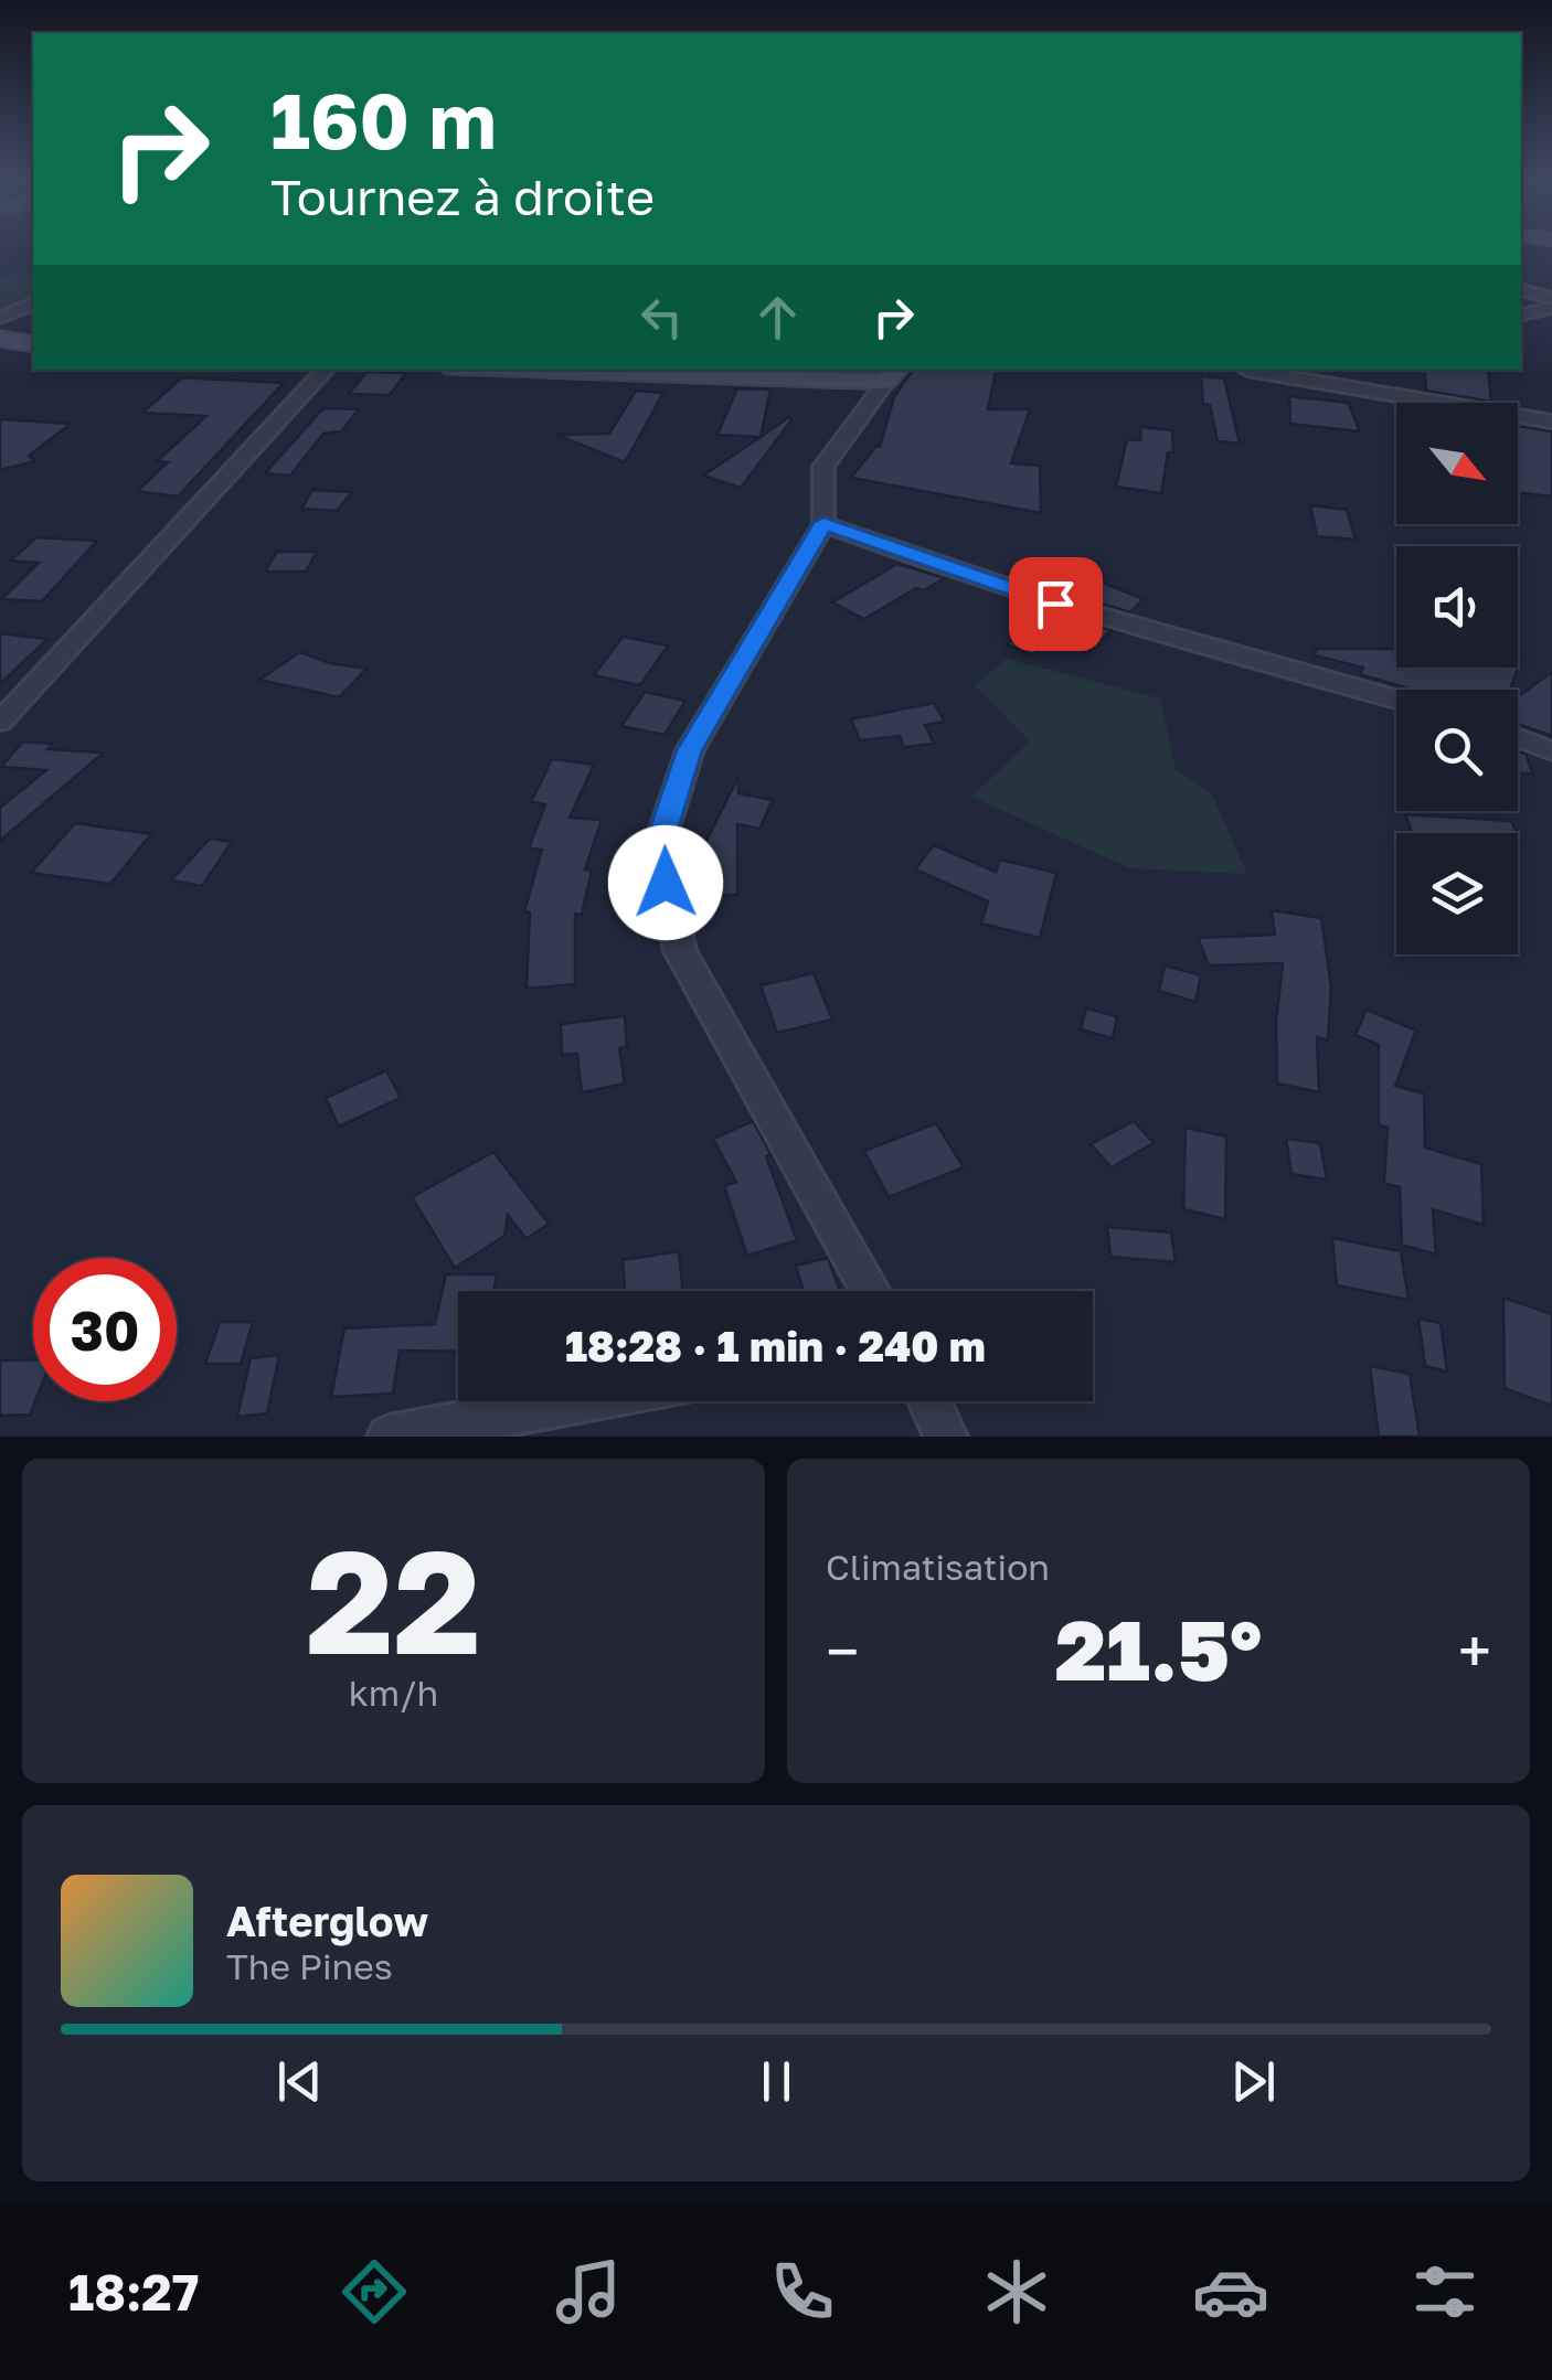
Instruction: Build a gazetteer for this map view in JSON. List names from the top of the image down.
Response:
{
  "north": "bottom right",
  "page": {
    "turn": ["160 m", "Tournez à droite"],
    "limit": "30",
    "trip": "18:28 · 1 min · 240 m",
    "tile": [
      ["22", "km/h"],
      "Climatisation"
    ],
    "heat": ["−", "21.5°", "+"],
    "song": ["Afterglow", "The Pines"],
    "tabs": "18:27"
  }
}
